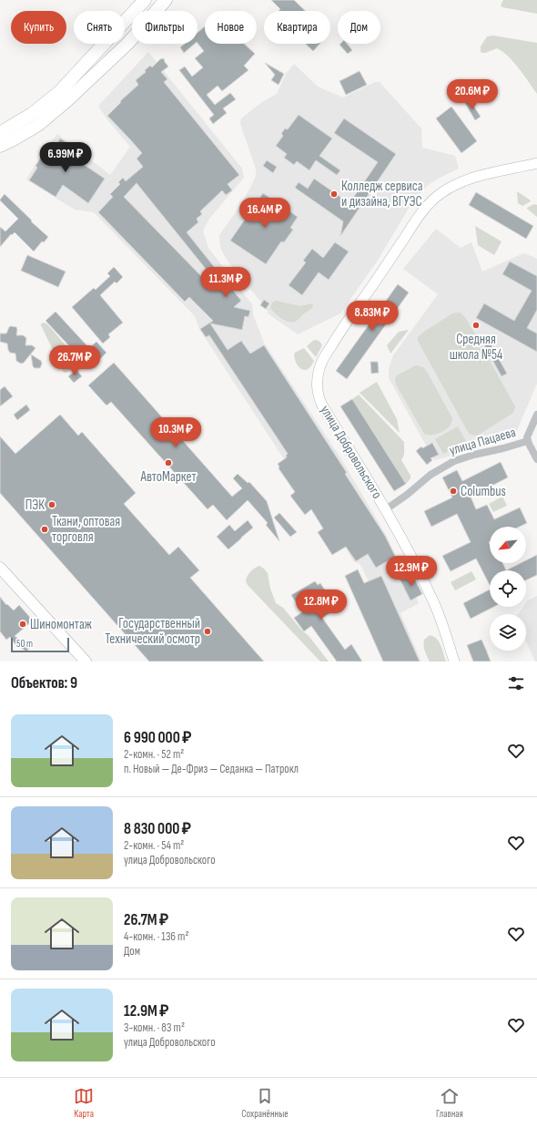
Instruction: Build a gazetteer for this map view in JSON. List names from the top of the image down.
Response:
{
  "streets": {
    "main road": ["улица Добровольского"],
    "street": ["улица Пацаева"]
  },
  "crossings": [
    ["улица Пацаева", "улица Добровольского"]
  ],
  "places": [
    "Колледж сервиса и дизайна, ВГУЭС",
    "Средняя школа №54",
    "АвтоМаркет",
    "Columbus",
    "ПЭК",
    "Ткани, оптовая торговля",
    "Шиномонтаж",
    "Государственный Технический осмотр"
  ],
  "scale_bar": "50 m",
  "north": "bottom left",
  "page": {
    "chip": [
      "Купить",
      "Снять",
      "Фильтры",
      "Новое",
      "Квартира",
      "Дом"
    ],
    "price": [
      "20.6M ₽",
      "6.99M ₽",
      "16.4M ₽",
      "11.3M ₽",
      "8.83M ₽",
      "26.7M ₽",
      "10.3M ₽",
      "12.9M ₽",
      "12.8M ₽"
    ],
    "scale": "50 m",
    "heading": "Объектов: 9",
    "list": [
      {
        "name": "6 990 000 ₽",
        "note": "2-комн. · 52 m² · п. Новый — Де-Фриз — Седанка — Патрокл"
      },
      {
        "name": "8 830 000 ₽",
        "note": "2-комн. · 54 m² · улица Добровольского"
      },
      {
        "name": "26.7M ₽",
        "note": "4-комн. · 136 m² · Дом"
      },
      {
        "name": "12.9M ₽",
        "note": "3-комн. · 83 m² · улица Добровольского"
      }
    ],
    "tabs": ["Карта", "Сохранённые", "Главная"]
  }
}
